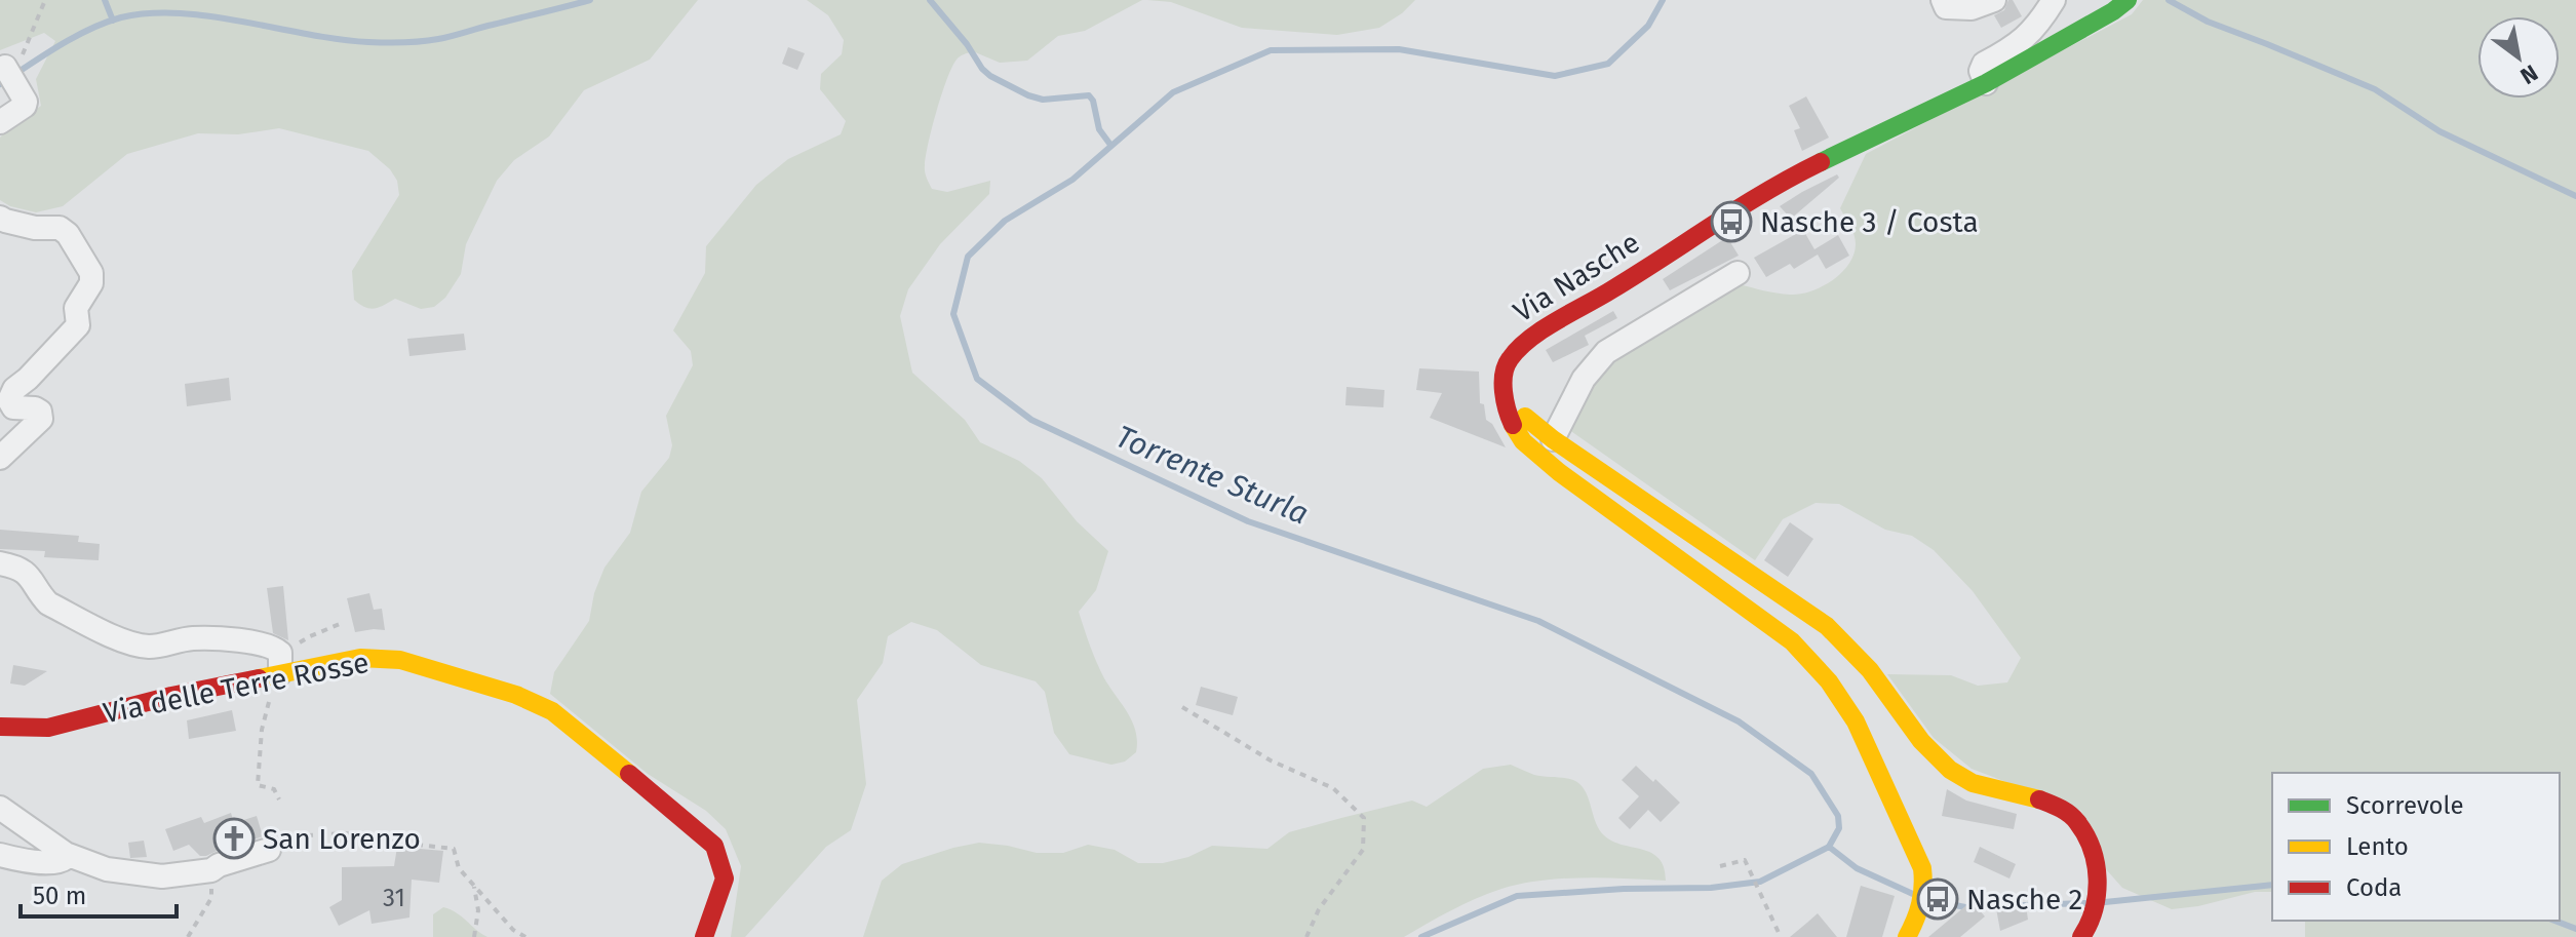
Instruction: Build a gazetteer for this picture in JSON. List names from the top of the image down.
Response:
{
  "streets": {
    "street": ["Via Nasche", "Via delle Terre Rosse"]
  },
  "water": ["Torrente Sturla"],
  "places": {
    "bus stop": ["Nasche 3 / Costa", "Nasche 2"],
    "church": ["San Lorenzo"]
  },
  "house_numbers": ["31"],
  "legend": ["Scorrevole", "Lento", "Coda"],
  "scale_bar": "50 m",
  "north": "bottom right"
}
